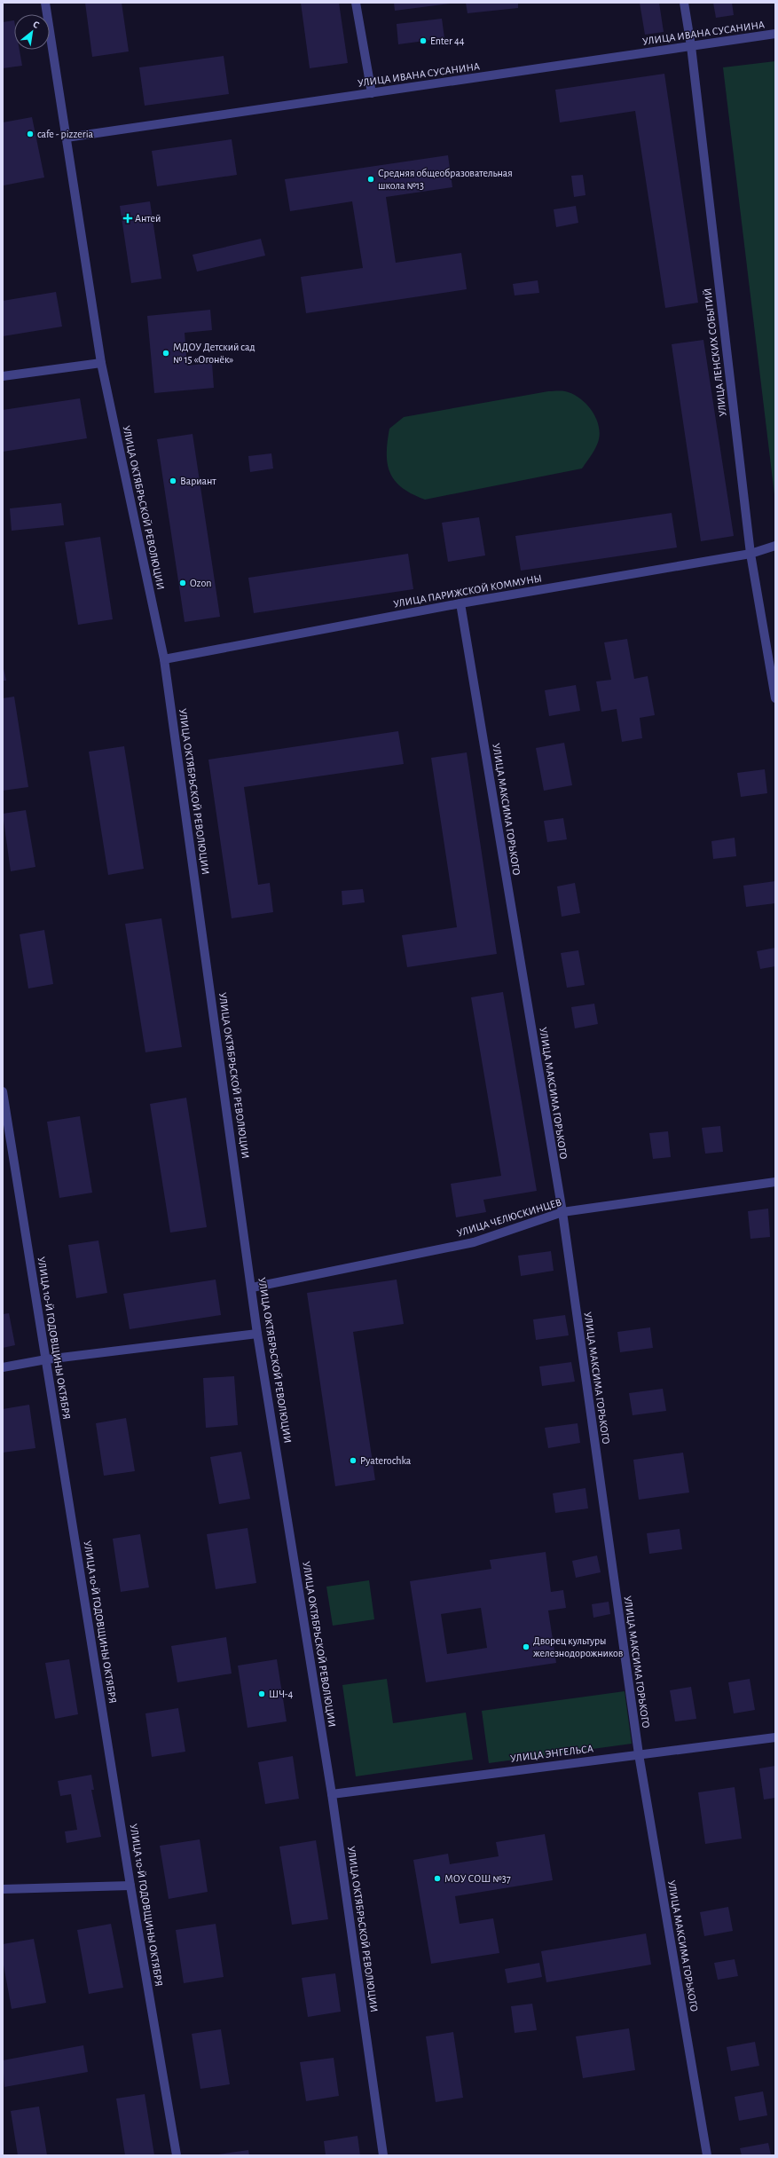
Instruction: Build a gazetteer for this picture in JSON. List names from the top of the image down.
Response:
{
  "streets": {
    "street": [
      "УЛИЦА ИВАНА СУСАНИНА",
      "УЛИЦА ЛЕНСКИХ СОБЫТИЙ",
      "УЛИЦА ОКТЯБРЬСКОЙ РЕВОЛЮЦИИ",
      "УЛИЦА ПАРИЖСКОЙ КОММУНЫ",
      "УЛИЦА МАКСИМА ГОРЬКОГО",
      "УЛИЦА ЧЕЛЮСКИНЦЕВ",
      "УЛИЦА 10-Й ГОДОВЩИНЫ ОКТЯБРЯ",
      "УЛИЦА ЭНГЕЛЬСА"
    ]
  },
  "crossings": [
    ["УЛИЦА ИВАНА СУСАНИНА", "УЛИЦА ЛЕНСКИХ СОБЫТИЙ"],
    ["УЛИЦА ИВАНА СУСАНИНА", "УЛИЦА ОКТЯБРЬСКОЙ РЕВОЛЮЦИИ"],
    ["УЛИЦА ЛЕНСКИХ СОБЫТИЙ", "УЛИЦА ПАРИЖСКОЙ КОММУНЫ"],
    ["УЛИЦА ОКТЯБРЬСКОЙ РЕВОЛЮЦИИ", "УЛИЦА ПАРИЖСКОЙ КОММУНЫ"],
    ["УЛИЦА ОКТЯБРЬСКОЙ РЕВОЛЮЦИИ", "УЛИЦА ЧЕЛЮСКИНЦЕВ"],
    ["УЛИЦА ОКТЯБРЬСКОЙ РЕВОЛЮЦИИ", "УЛИЦА ЭНГЕЛЬСА"],
    ["УЛИЦА ПАРИЖСКОЙ КОММУНЫ", "УЛИЦА МАКСИМА ГОРЬКОГО"],
    ["УЛИЦА МАКСИМА ГОРЬКОГО", "УЛИЦА ЧЕЛЮСКИНЦЕВ"],
    ["УЛИЦА МАКСИМА ГОРЬКОГО", "УЛИЦА ЭНГЕЛЬСА"]
  ],
  "places": {
    "other": [
      "Enter 44",
      "cafe - pizzeria",
      "Средняя общеобразовательная школа №13",
      "МДОУ Детский сад № 15 «Огонёк»",
      "Вариант",
      "Ozon",
      "Pyaterochka",
      "Дворец культуры железнодорожников",
      "ШЧ-4",
      "МОУ СОШ №37"
    ],
    "health": ["Антей"]
  },
  "north": "top right"
}
